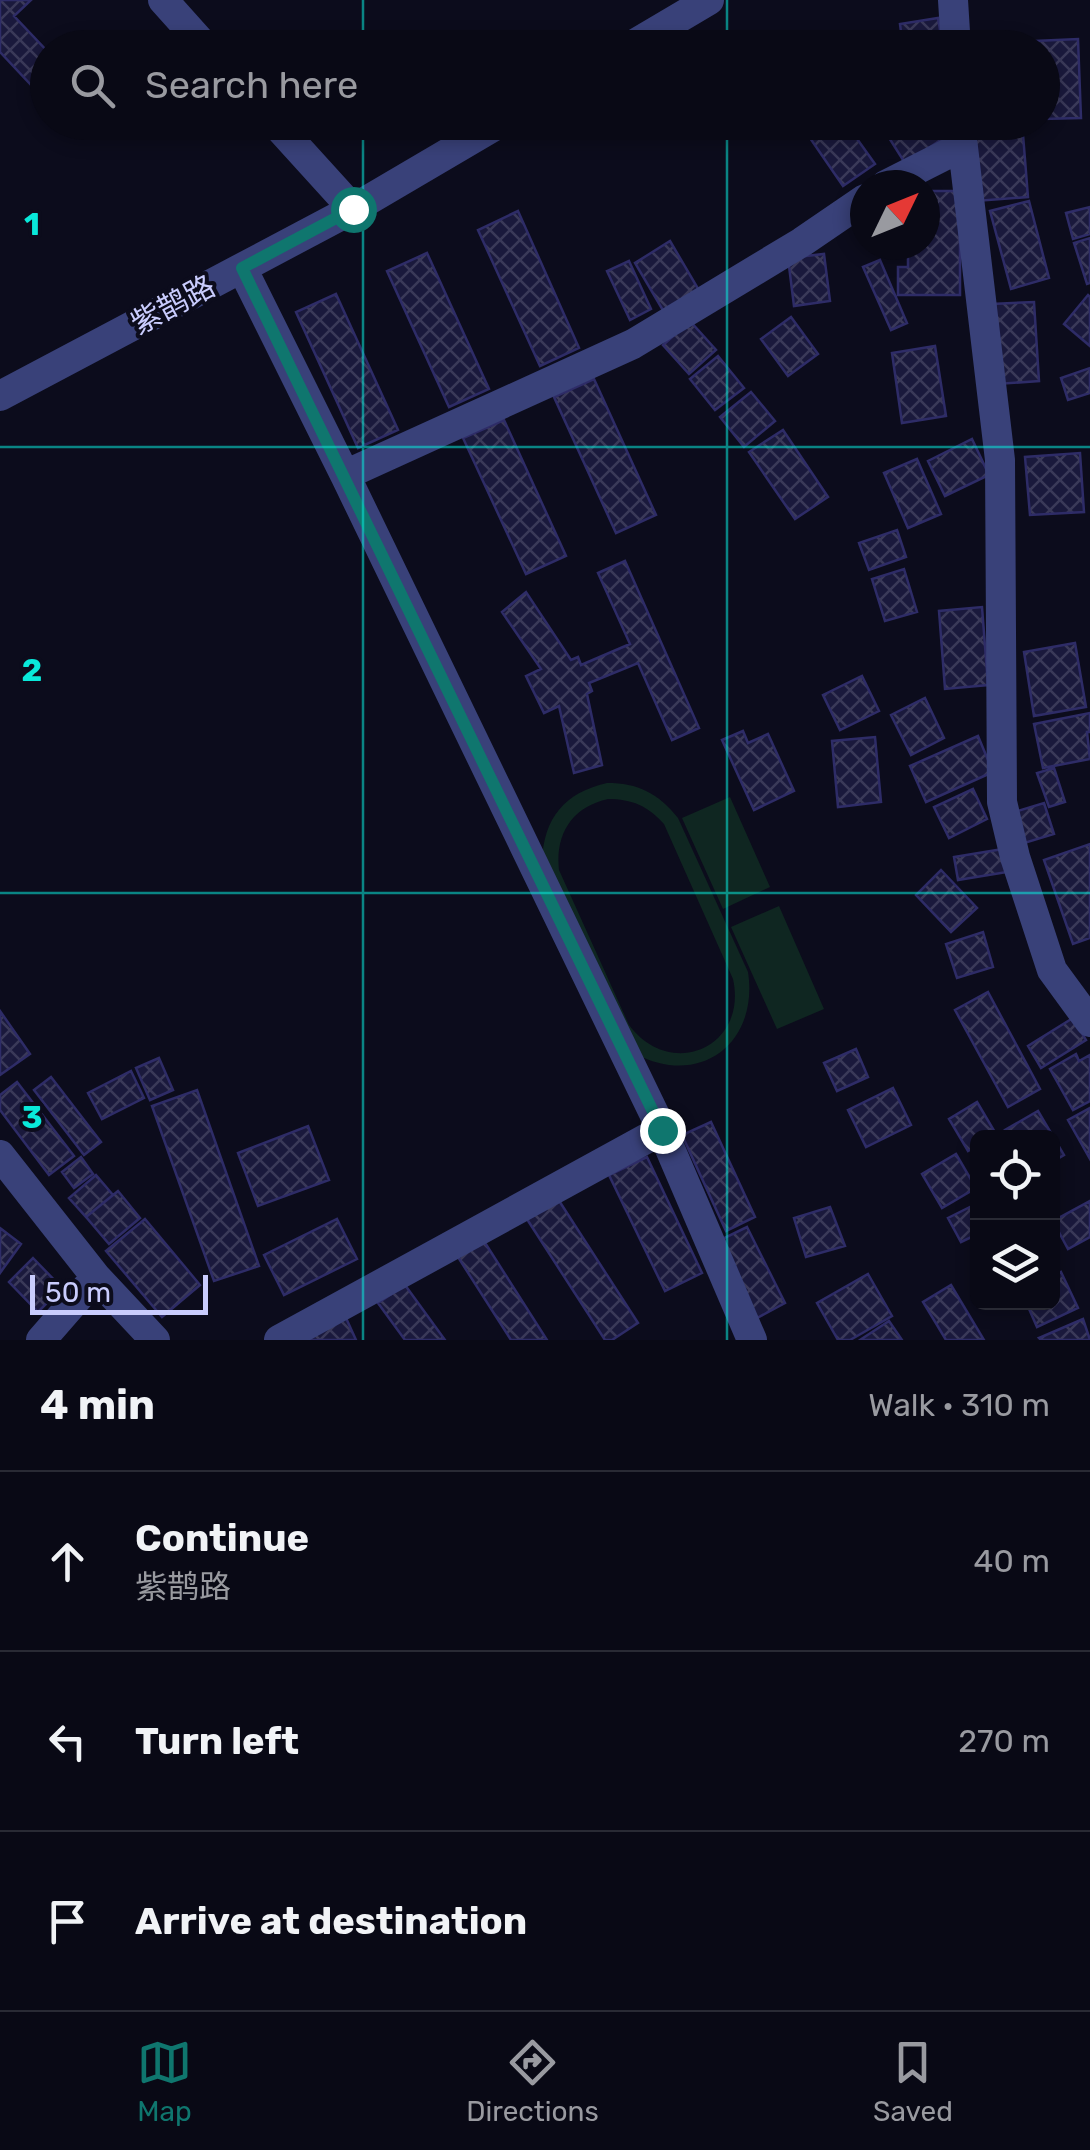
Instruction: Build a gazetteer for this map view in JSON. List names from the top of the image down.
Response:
{
  "streets": {
    "street": ["紫鹊路"]
  },
  "scale_bar": "50 m",
  "north": "top right",
  "page": {
    "search": "Search here",
    "scale": "50 m",
    "heading": ["4 min", "Walk · 310 m"],
    "list": [
      ["Continue", "紫鹊路", "40 m"],
      ["Turn left", "270 m"],
      "Arrive at destination"
    ],
    "nav": ["Map", "Directions", "Saved"]
  },
  "grid": {
    "rows": ["1", "2", "3"]
  }
}
